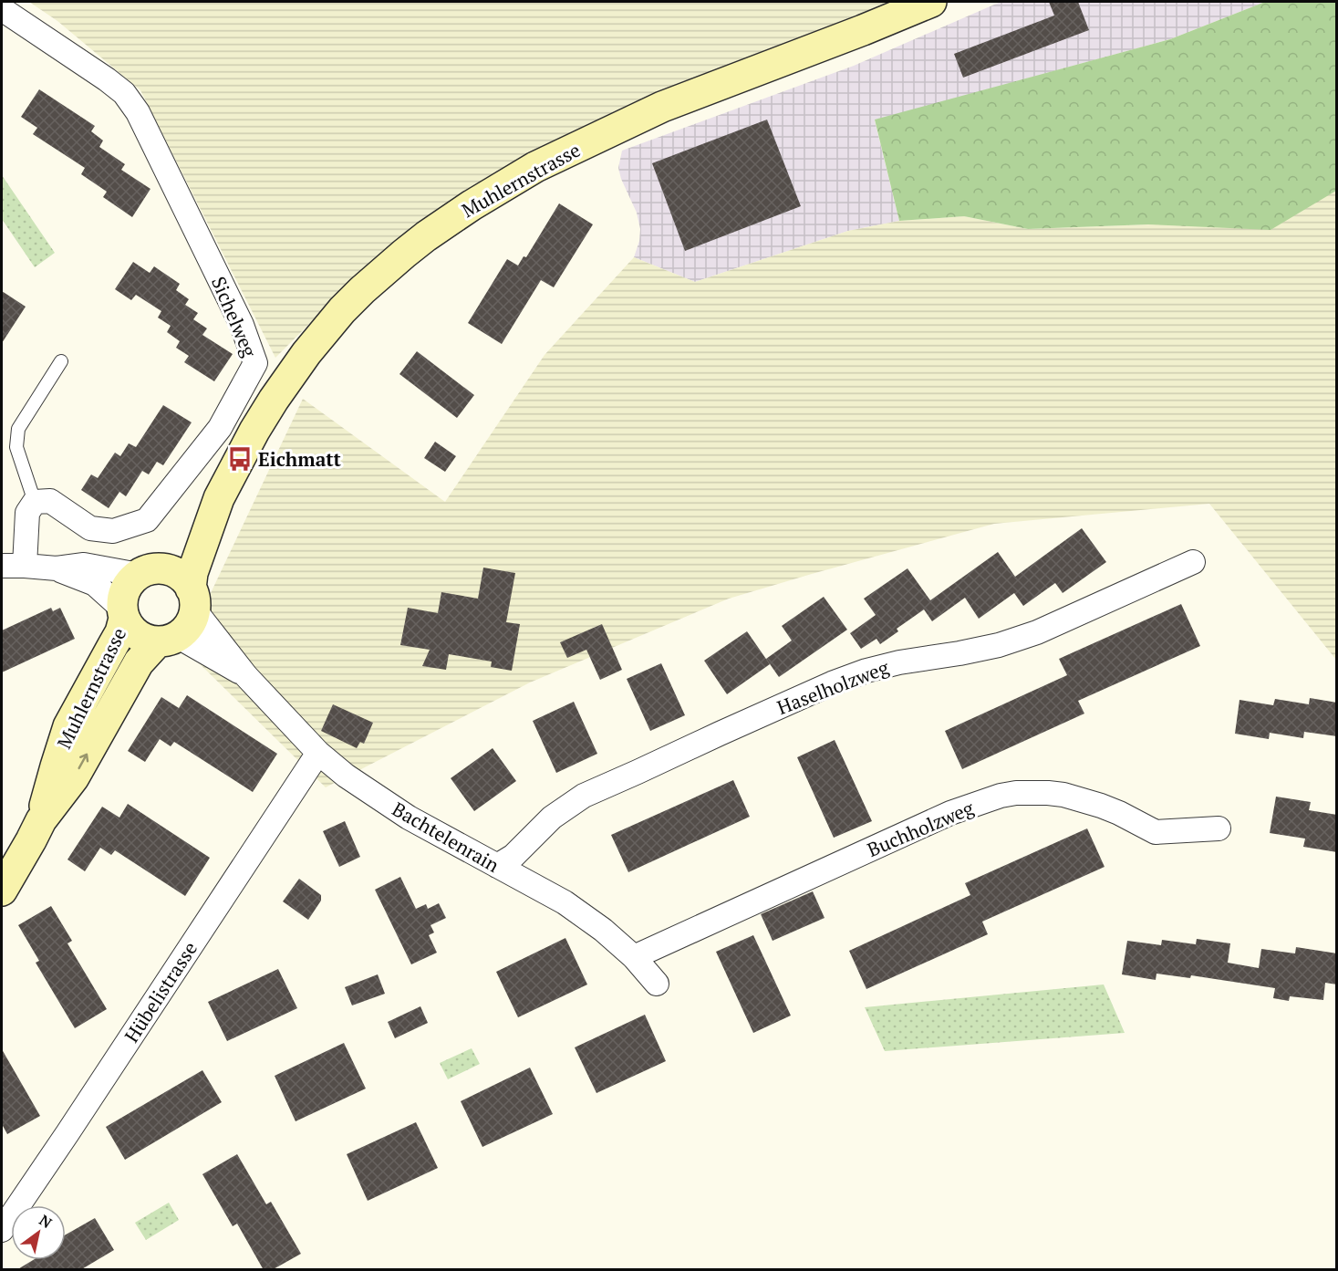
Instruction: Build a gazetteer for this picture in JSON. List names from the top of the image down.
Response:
{
  "streets": {
    "street": [
      "Muhlernstrasse",
      "Sichelweg",
      "Haselholzweg",
      "Buchholzweg",
      "Bachtelenrain",
      "Hübelistrasse"
    ]
  },
  "crossings": [
    ["Muhlernstrasse", "Bachtelenrain"],
    ["Haselholzweg", "Bachtelenrain"],
    ["Buchholzweg", "Bachtelenrain"],
    ["Bachtelenrain", "Hübelistrasse"]
  ],
  "places": {
    "bus stop": ["Eichmatt"]
  },
  "north": "top right"
}
